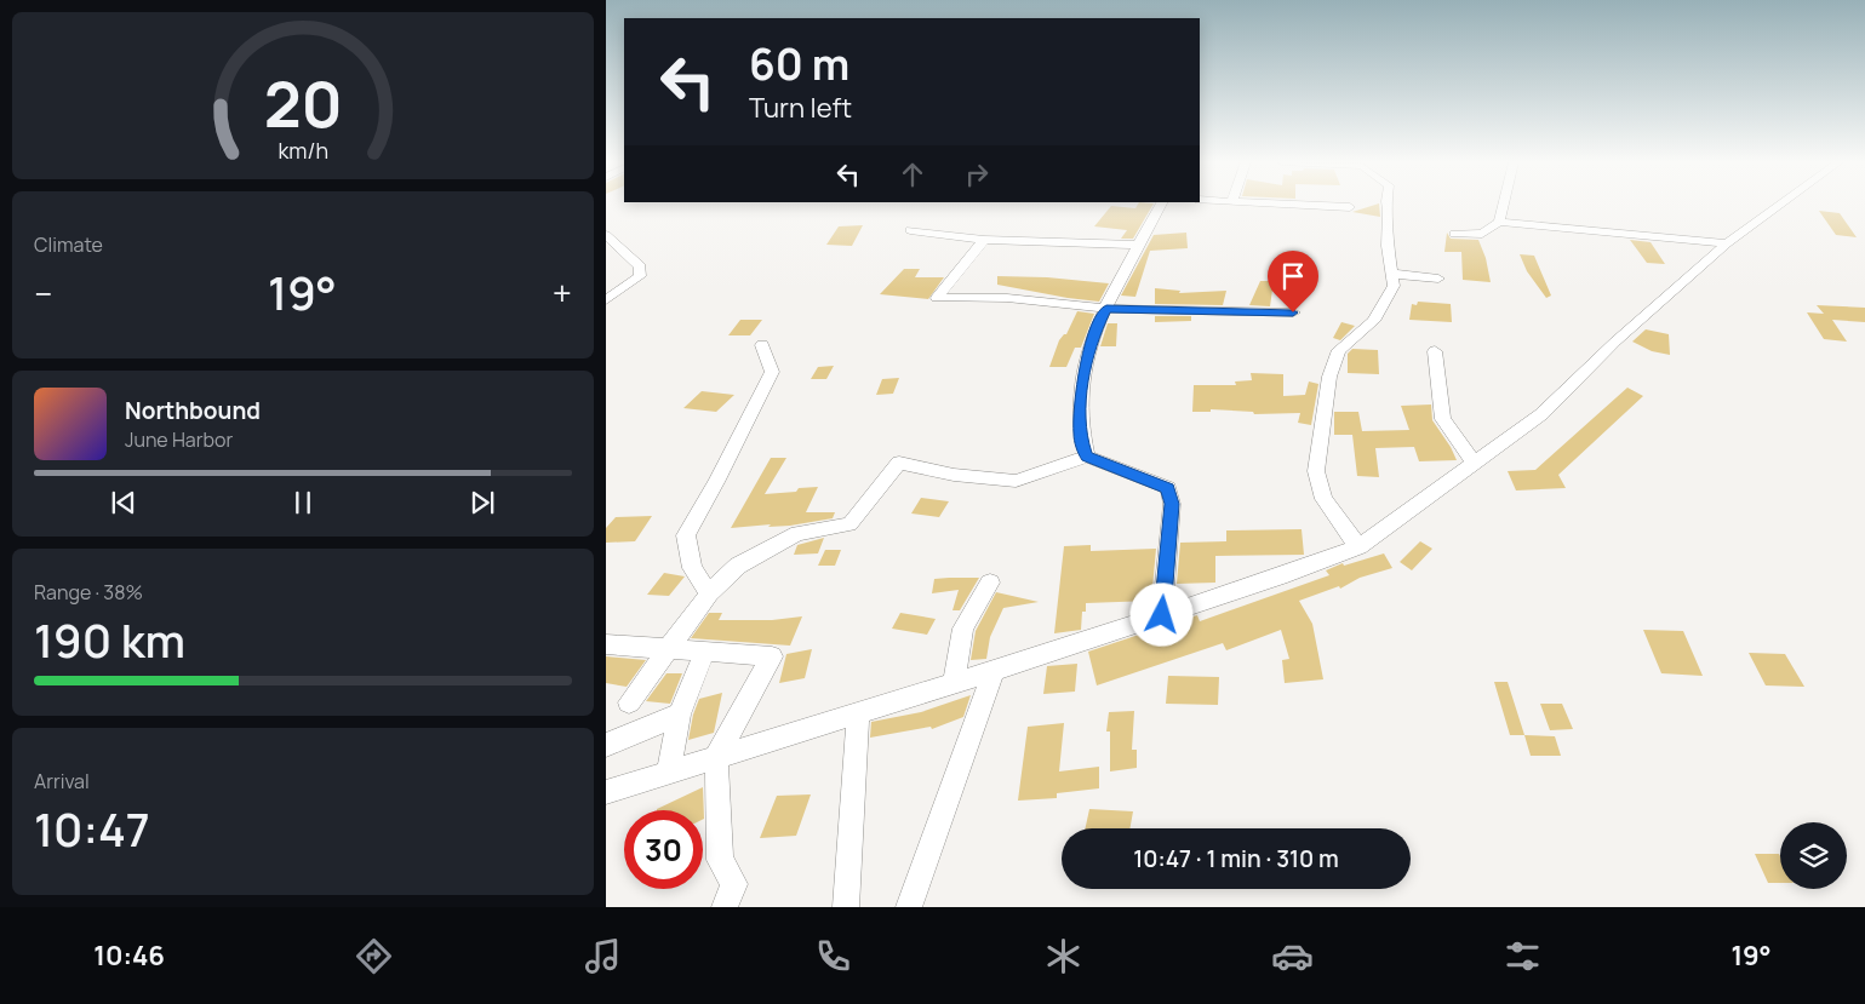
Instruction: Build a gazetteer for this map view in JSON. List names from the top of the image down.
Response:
{
  "page": {
    "turn": ["60 m", "Turn left"],
    "tile": [
      "Climate",
      ["Range · 38%", "190 km"],
      ["Arrival", "10:47"]
    ],
    "heat": ["−", "19°", "+"],
    "song": ["Northbound", "June Harbor"],
    "limit": "30",
    "trip": "10:47 · 1 min · 310 m",
    "tabs": ["10:46", "19°"],
    "gauge": ["20", "km/h"]
  }
}
